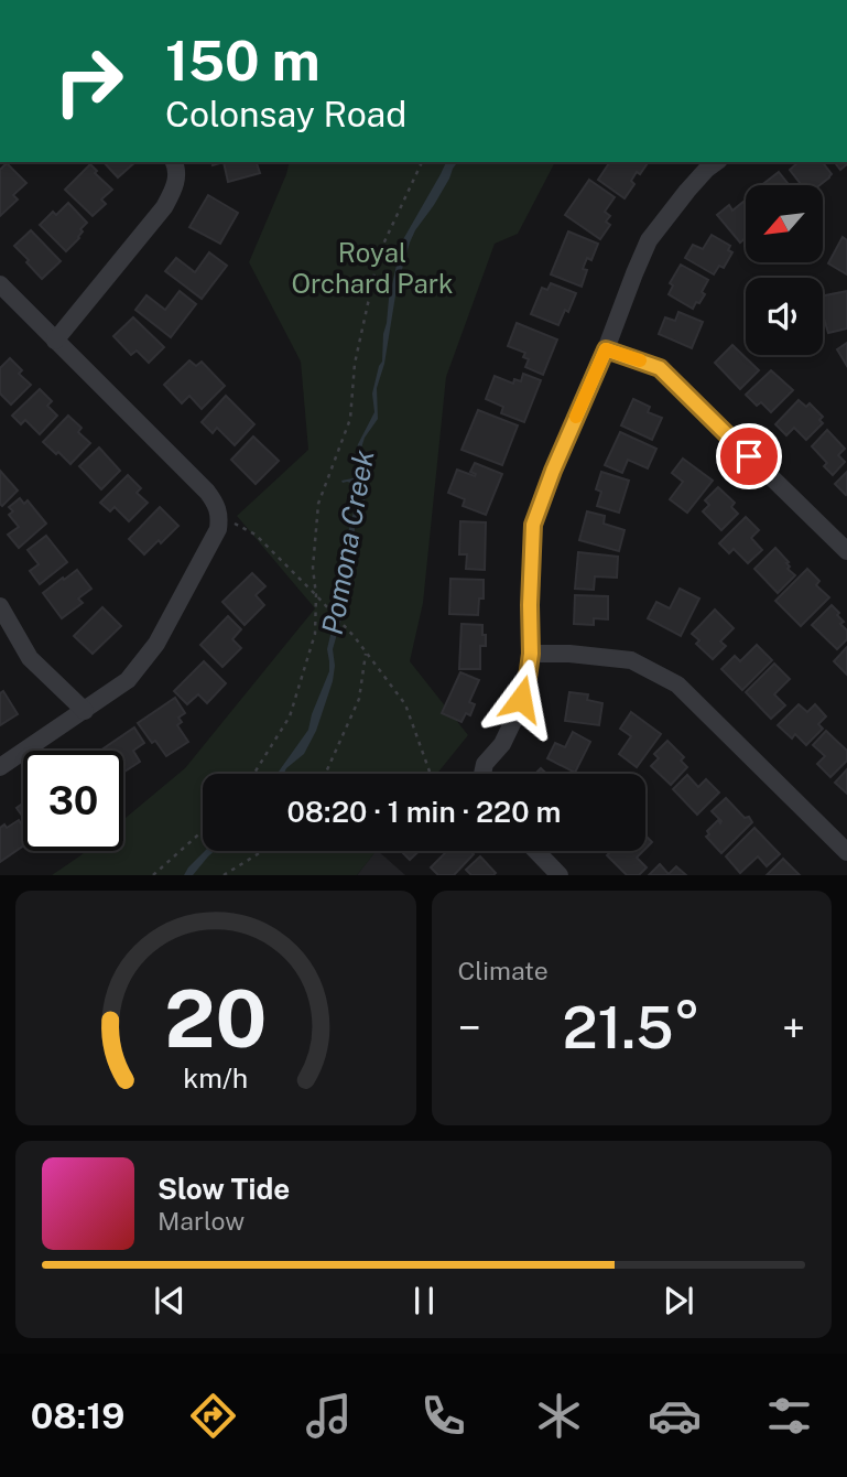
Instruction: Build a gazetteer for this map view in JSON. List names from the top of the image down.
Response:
{
  "water": ["Pomona Creek"],
  "parks": ["Royal Orchard Park"],
  "north": "bottom left",
  "page": {
    "turn": ["150 m", "Colonsay Road"],
    "limit": "30",
    "trip": "08:20 · 1 min · 220 m",
    "tile": "Climate",
    "heat": ["−", "21.5°", "+"],
    "song": ["Slow Tide", "Marlow"],
    "tabs": "08:19",
    "gauge": ["20", "km/h"]
  }
}
